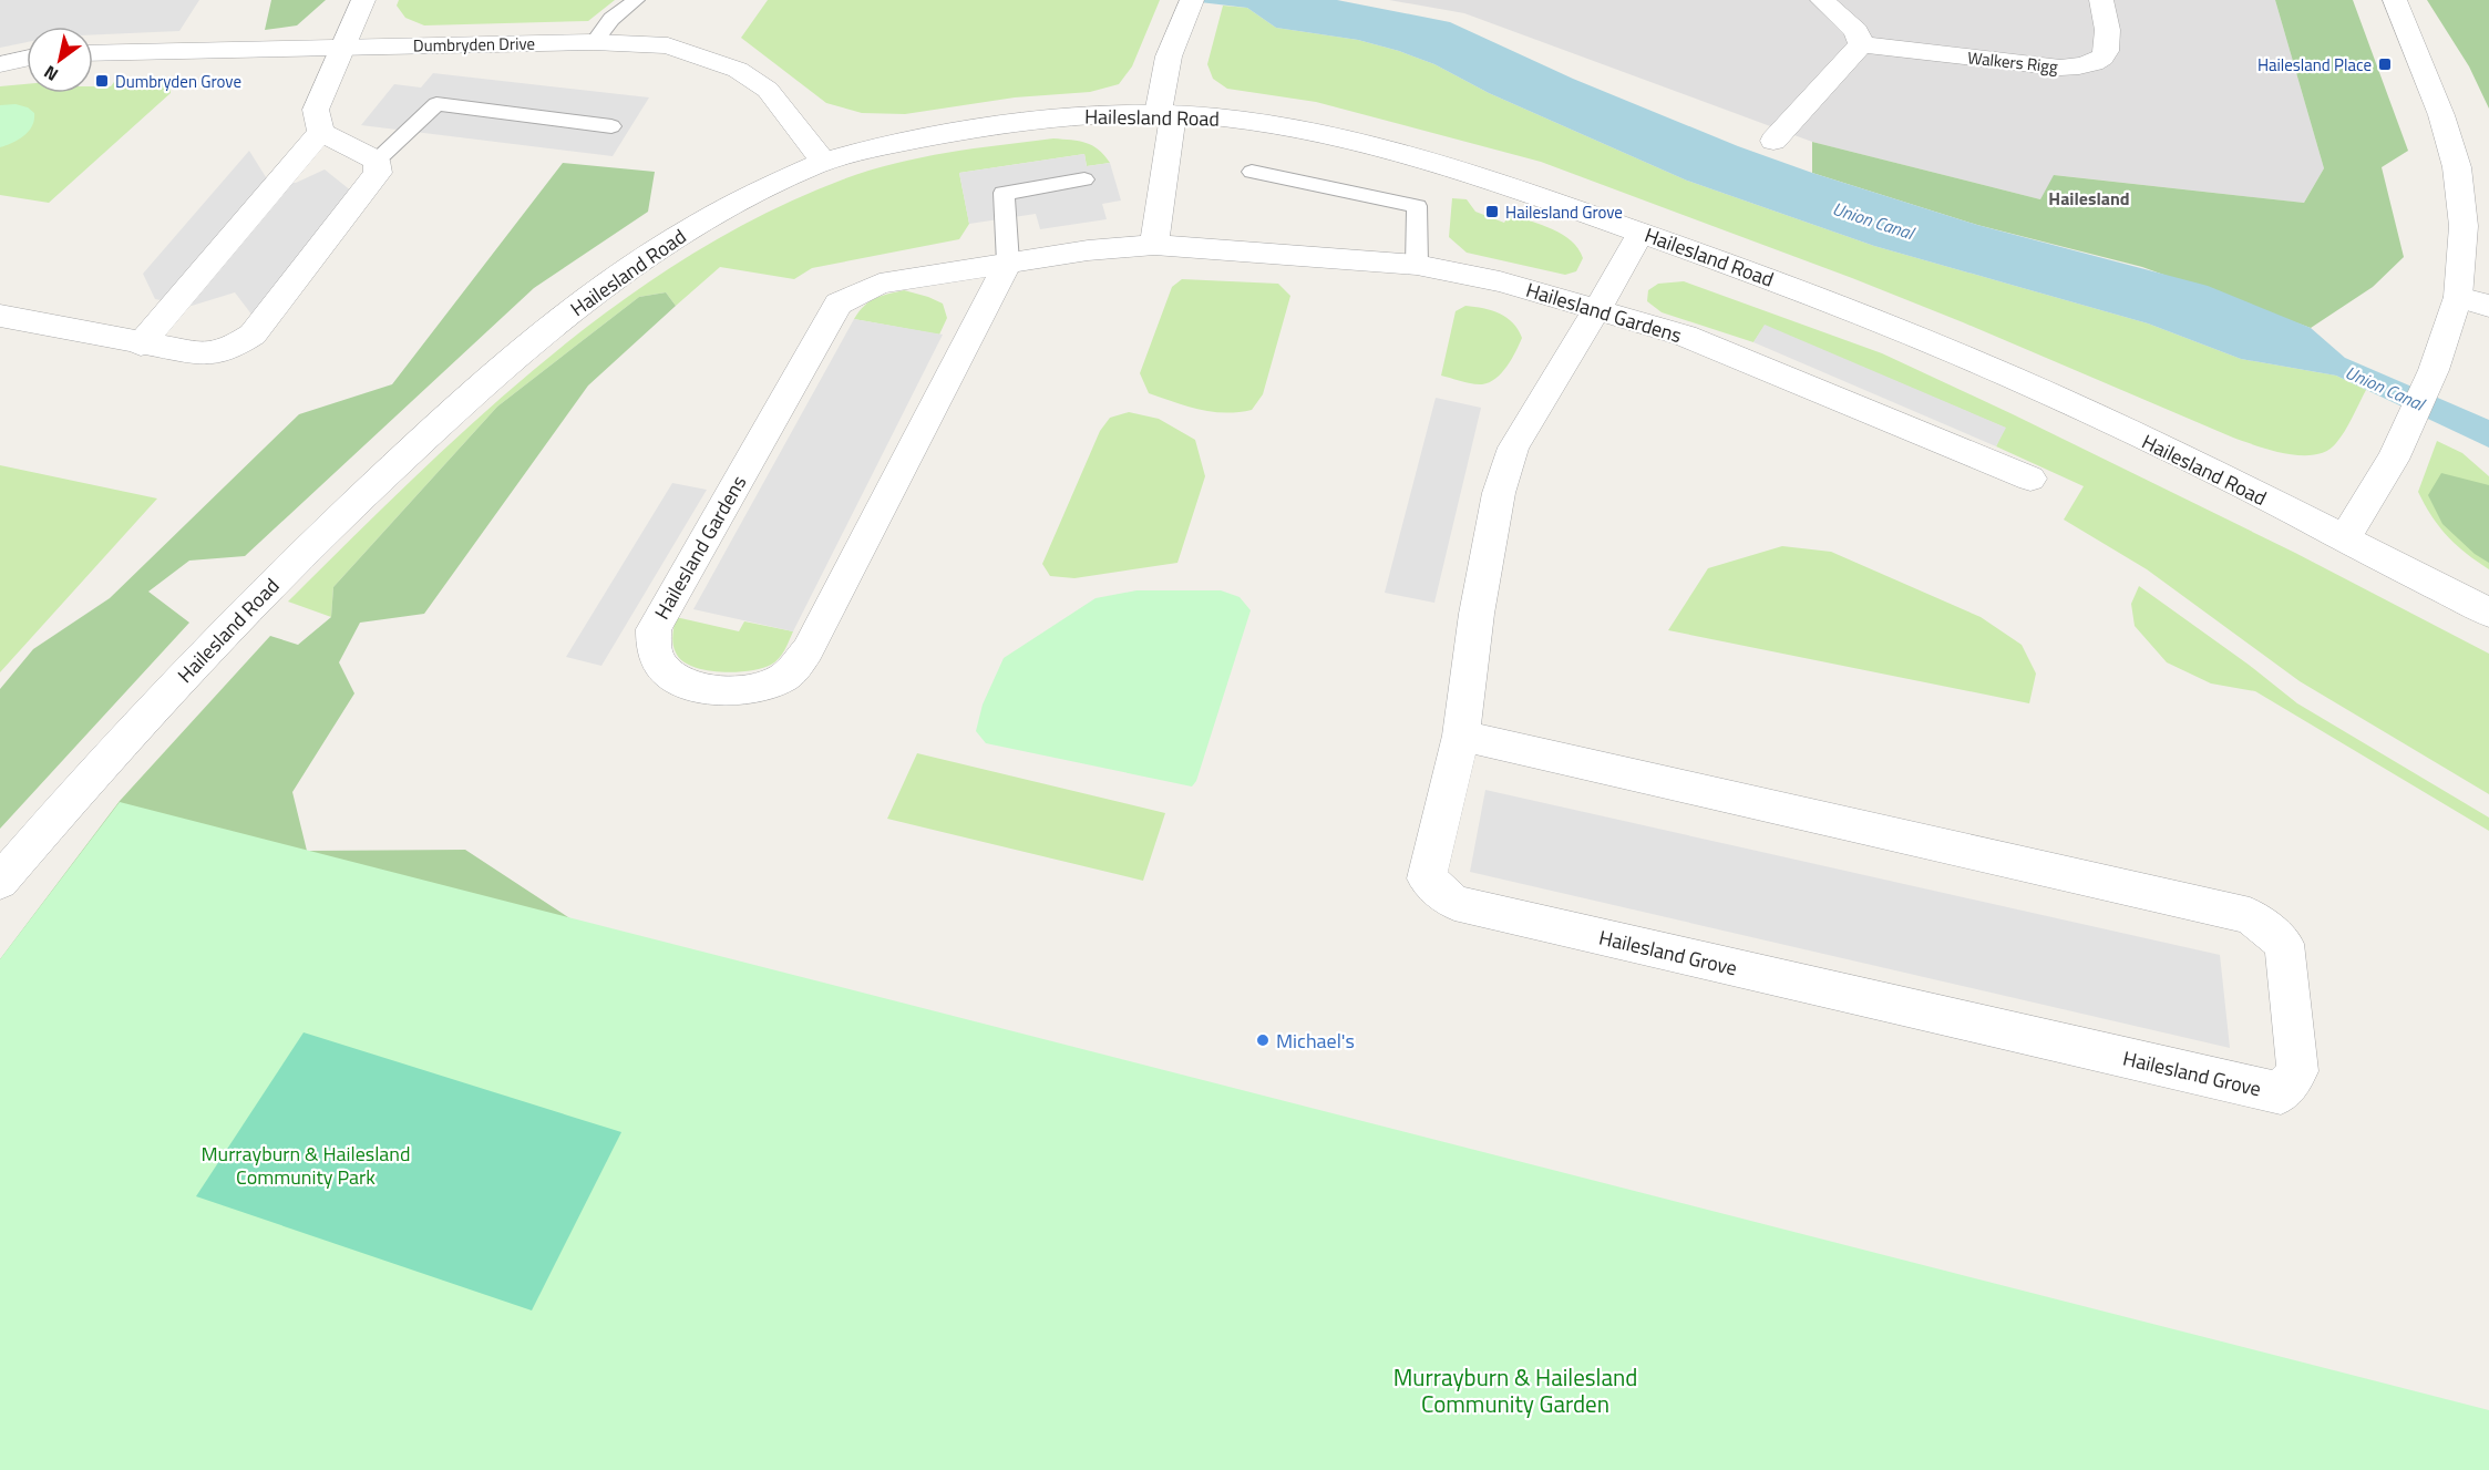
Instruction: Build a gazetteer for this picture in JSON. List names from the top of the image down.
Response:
{
  "streets": {
    "street": [
      "Dumbryden Drive",
      "Walkers Rigg",
      "Hailesland Road",
      "Hailesland Gardens",
      "Hailesland Grove"
    ]
  },
  "crossings": [
    ["Dumbryden Drive", "Hailesland Road"],
    ["Hailesland Road", "Hailesland Grove"],
    ["Hailesland Gardens", "Hailesland Grove"]
  ],
  "districts": ["Hailesland"],
  "water": ["Union Canal"],
  "parks": ["Murrayburn & Hailesland Community Park", "Murrayburn & Hailesland Community Garden"],
  "places": {
    "transit": ["Hailesland Place", "Dumbryden Grove", "Hailesland Grove"],
    "other": ["Michael's"]
  },
  "north": "bottom left"
}
